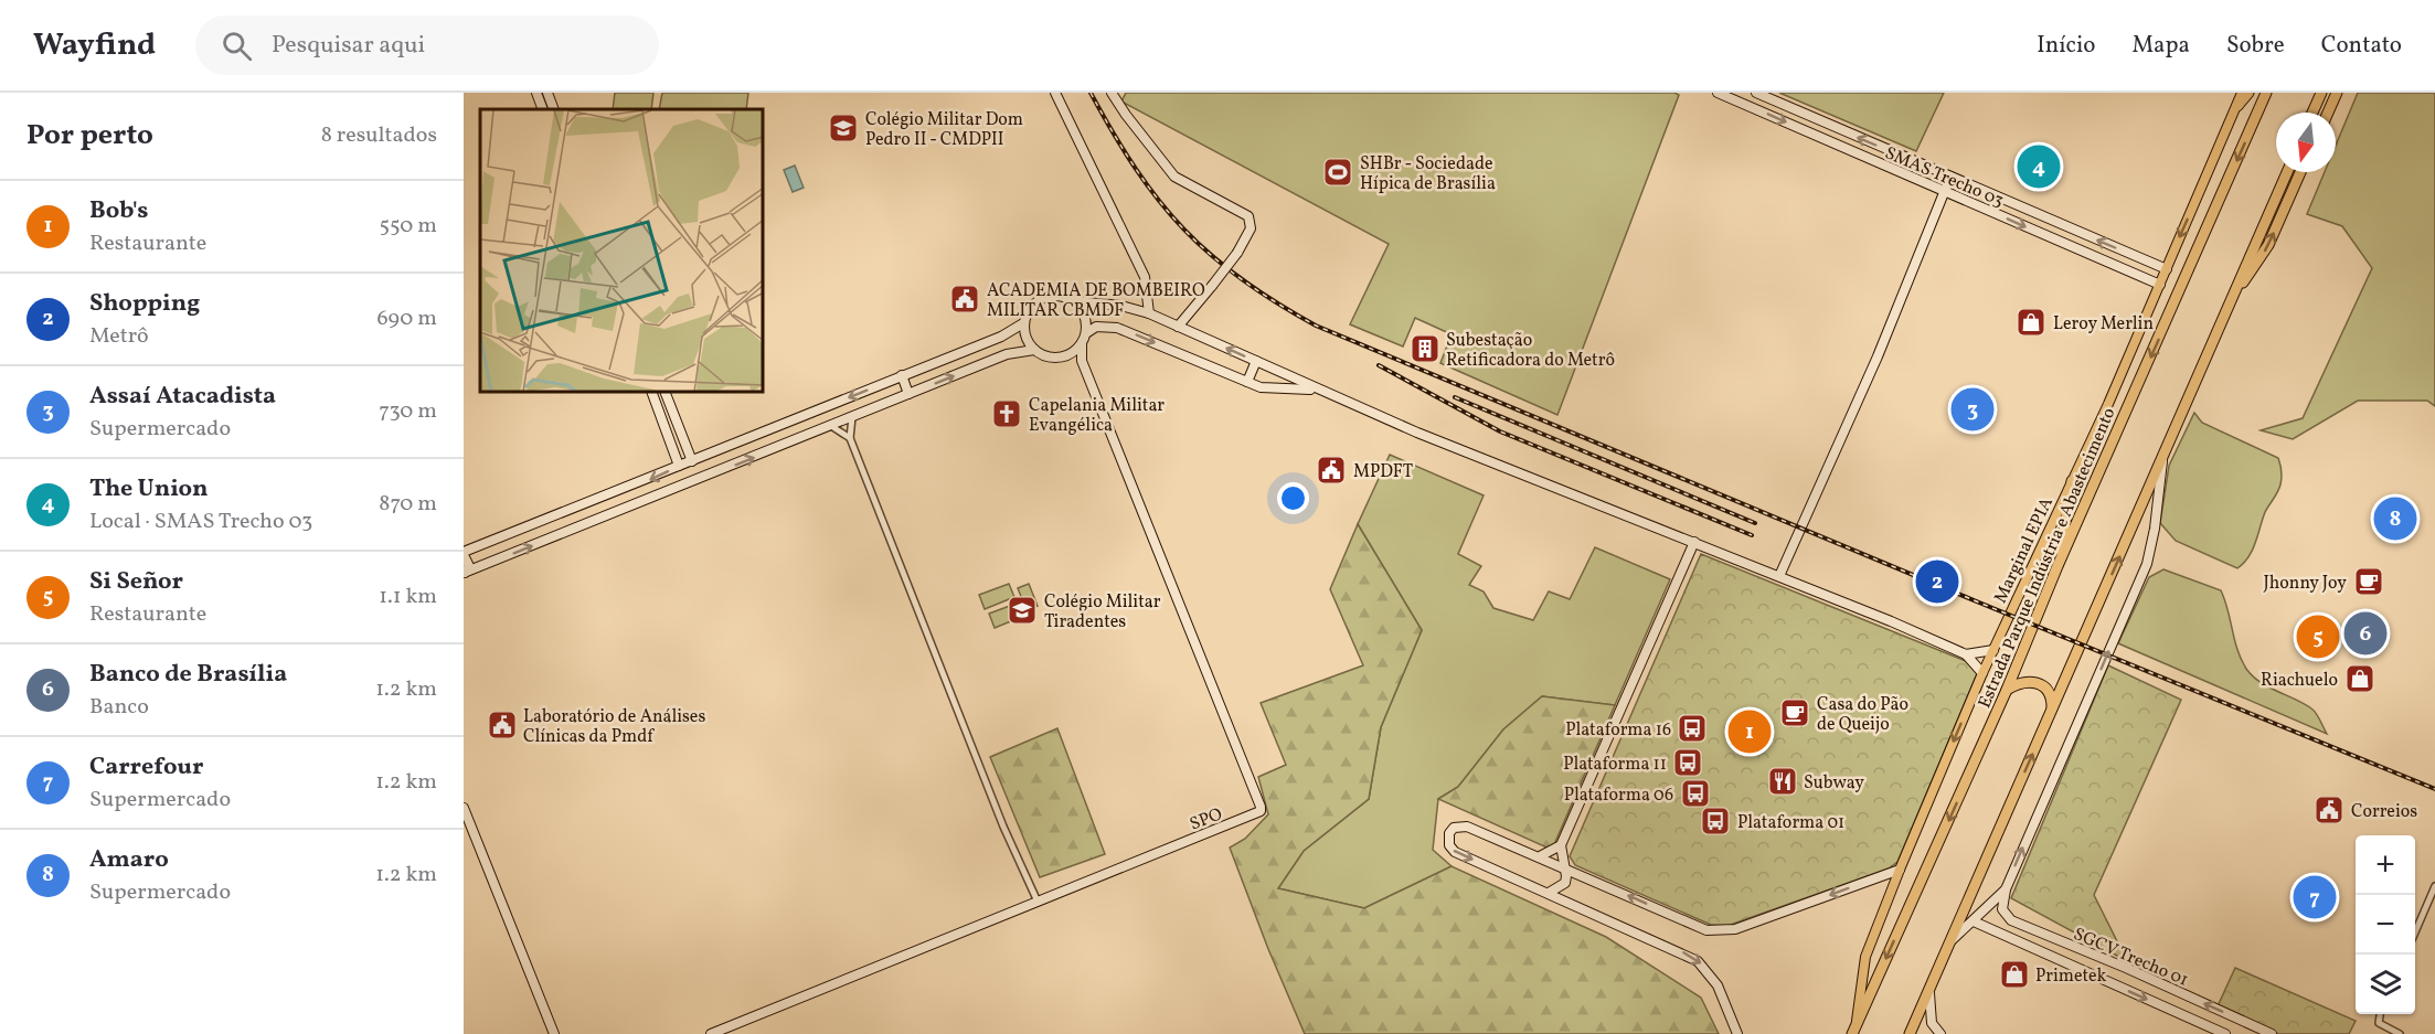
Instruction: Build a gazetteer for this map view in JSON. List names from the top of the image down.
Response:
{
  "streets": {
    "highway": ["Estrada Parque Indústria e Abastecimento"],
    "main road": ["Marginal EPIA"],
    "street": ["SMAS Trecho 03", "SPO", "SGCV Trecho 01"]
  },
  "crossings": [
    ["SMAS Trecho 03", "Marginal EPIA"],
    ["Marginal EPIA", "Estrada Parque Indústria e Abastecimento"]
  ],
  "one_way": ["Marginal EPIA"],
  "places": {
    "school or university": ["Colégio Militar Dom Pedro II - CMDPII", "Colégio Militar Tiradentes"],
    "sports": ["SHBr - Sociedade Hípica de Brasília"],
    "public building": [
      "ACADEMIA DE BOMBEIRO MILITAR CBMDF",
      "MPDFT",
      "Laboratório de Análises Clínicas da Pmdf",
      "Correios"
    ],
    "shop": ["Leroy Merlin", "Riachuelo", "Primetek"],
    "building": ["Subestação Retificadora do Metrô"],
    "church": ["Capelania Militar Evangélica"],
    "cafe": ["Jhonny Joy", "Casa do Pão de Queijo"],
    "bus stop": [
      "Plataforma 16",
      "Plataforma 11",
      "Plataforma 06",
      "Plataforma 01"
    ],
    "restaurant": ["Subway"]
  },
  "north": "bottom",
  "page": {
    "header": "Wayfind",
    "search": "Pesquisar aqui",
    "nav": [
      "Início",
      "Mapa",
      "Sobre",
      "Contato"
    ],
    "heading": ["Por perto", "8 resultados"],
    "pins": [
      "4",
      "3",
      "8",
      "2",
      "6",
      "5",
      "1",
      "7"
    ],
    "list": [
      {
        "mark": "1",
        "name": "Bob's",
        "note": "Restaurante",
        "value": "550 m"
      },
      {
        "mark": "2",
        "name": "Shopping",
        "note": "Metrô",
        "value": "690 m"
      },
      {
        "mark": "3",
        "name": "Assaí Atacadista",
        "note": "Supermercado",
        "value": "730 m"
      },
      {
        "mark": "4",
        "name": "The Union",
        "note": "Local · SMAS Trecho 03",
        "value": "870 m"
      },
      {
        "mark": "5",
        "name": "Si Señor",
        "note": "Restaurante",
        "value": "1.1 km"
      },
      {
        "mark": "6",
        "name": "Banco de Brasília",
        "note": "Banco",
        "value": "1.2 km"
      },
      {
        "mark": "7",
        "name": "Carrefour",
        "note": "Supermercado",
        "value": "1.2 km"
      },
      {
        "mark": "8",
        "name": "Amaro",
        "note": "Supermercado",
        "value": "1.2 km"
      }
    ],
    "map_buttons": ["+", "−"]
  }
}
